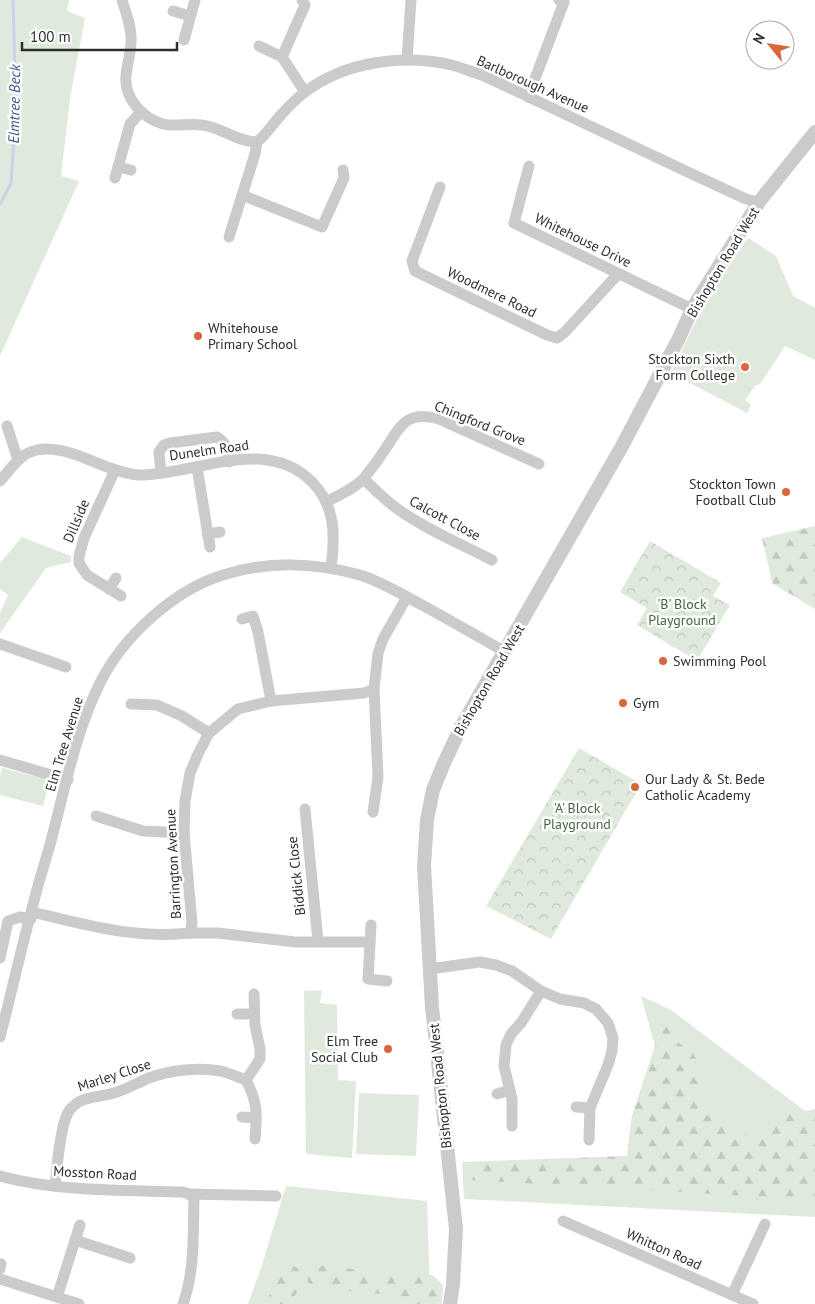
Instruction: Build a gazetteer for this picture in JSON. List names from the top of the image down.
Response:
{
  "streets": {
    "street": [
      "Barlborough Avenue",
      "Whitehouse Drive",
      "Bishopton Road West",
      "Woodmere Road",
      "Chingford Grove",
      "Dunelm Road",
      "Calcott Close",
      "Dillside",
      "Elm Tree Avenue",
      "Barrington Avenue",
      "Biddick Close",
      "Marley Close",
      "Mosston Road",
      "Whitton Road"
    ]
  },
  "crossings": [
    ["Barlborough Avenue", "Bishopton Road West"],
    ["Whitehouse Drive", "Bishopton Road West"],
    ["Whitehouse Drive", "Woodmere Road"],
    ["Bishopton Road West", "Elm Tree Avenue"],
    ["Chingford Grove", "Dunelm Road"],
    ["Chingford Grove", "Calcott Close"],
    ["Dunelm Road", "Dillside"],
    ["Dunelm Road", "Elm Tree Avenue"],
    ["Elm Tree Avenue", "Barrington Avenue"],
    ["Marley Close", "Mosston Road"]
  ],
  "water": ["Elmtree Beck"],
  "parks": ["'B' Block Playground", "'A' Block Playground"],
  "places": [
    "Whitehouse Primary School",
    "Stockton Sixth Form College",
    "Stockton Town Football Club",
    "Swimming Pool",
    "Gym",
    "Our Lady & St. Bede Catholic Academy",
    "Elm Tree Social Club"
  ],
  "scale_bar": "100 m",
  "north": "top left"
}
